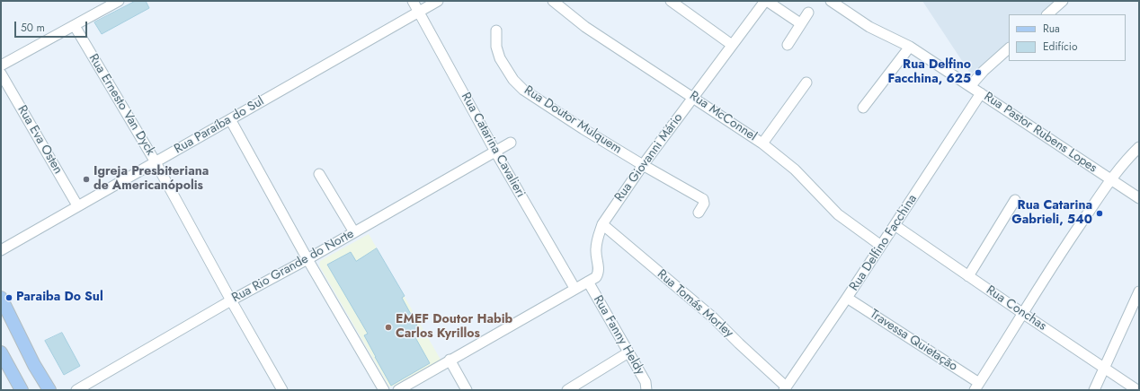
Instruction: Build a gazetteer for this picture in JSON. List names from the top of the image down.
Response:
{
  "streets": {
    "street": [
      "Rua Ernesto Van Dyck",
      "Rua McConnel",
      "Rua Doutor Mulquem",
      "Rua Paraíba do Sul",
      "Rua Pastor Rubens Lopes",
      "Rua Eva Osten",
      "Rua Catarina Cavalieri",
      "Rua Giovanni Mário",
      "Rua Delfino Facchina",
      "Rua Rio Grande do Norte",
      "Rua Tomás Morley",
      "Rua Conchas",
      "Rua Fanny Heldy",
      "Travessa Quietação"
    ]
  },
  "crossings": [
    ["Rua Ernesto Van Dyck", "Rua Paraíba do Sul"],
    ["Rua Ernesto Van Dyck", "Rua Rio Grande do Norte"],
    ["Rua McConnel", "Rua Giovanni Mário"],
    ["Rua McConnel", "Rua Delfino Facchina"],
    ["Rua Doutor Mulquem", "Rua Giovanni Mário"],
    ["Rua Paraíba do Sul", "Rua Eva Osten"],
    ["Rua Paraíba do Sul", "Rua Catarina Cavalieri"],
    ["Rua Pastor Rubens Lopes", "Rua Delfino Facchina"],
    ["Rua Catarina Cavalieri", "Rua Rio Grande do Norte"],
    ["Rua Giovanni Mário", "Rua Tomás Morley"],
    ["Rua Giovanni Mário", "Rua Fanny Heldy"],
    ["Rua Delfino Facchina", "Rua Tomás Morley"],
    ["Rua Delfino Facchina", "Rua Conchas"],
    ["Rua Delfino Facchina", "Travessa Quietação"]
  ],
  "places": [
    "Rua Delfino Facchina, 625",
    "Igreja Presbiteriana de Americanópolis",
    "Rua Catarina Gabrieli, 540",
    "Paraiba Do Sul",
    "EMEF Doutor Habib Carlos Kyrillos"
  ],
  "legend": ["Rua", "Edifício"],
  "scale_bar": "50 m"
}
